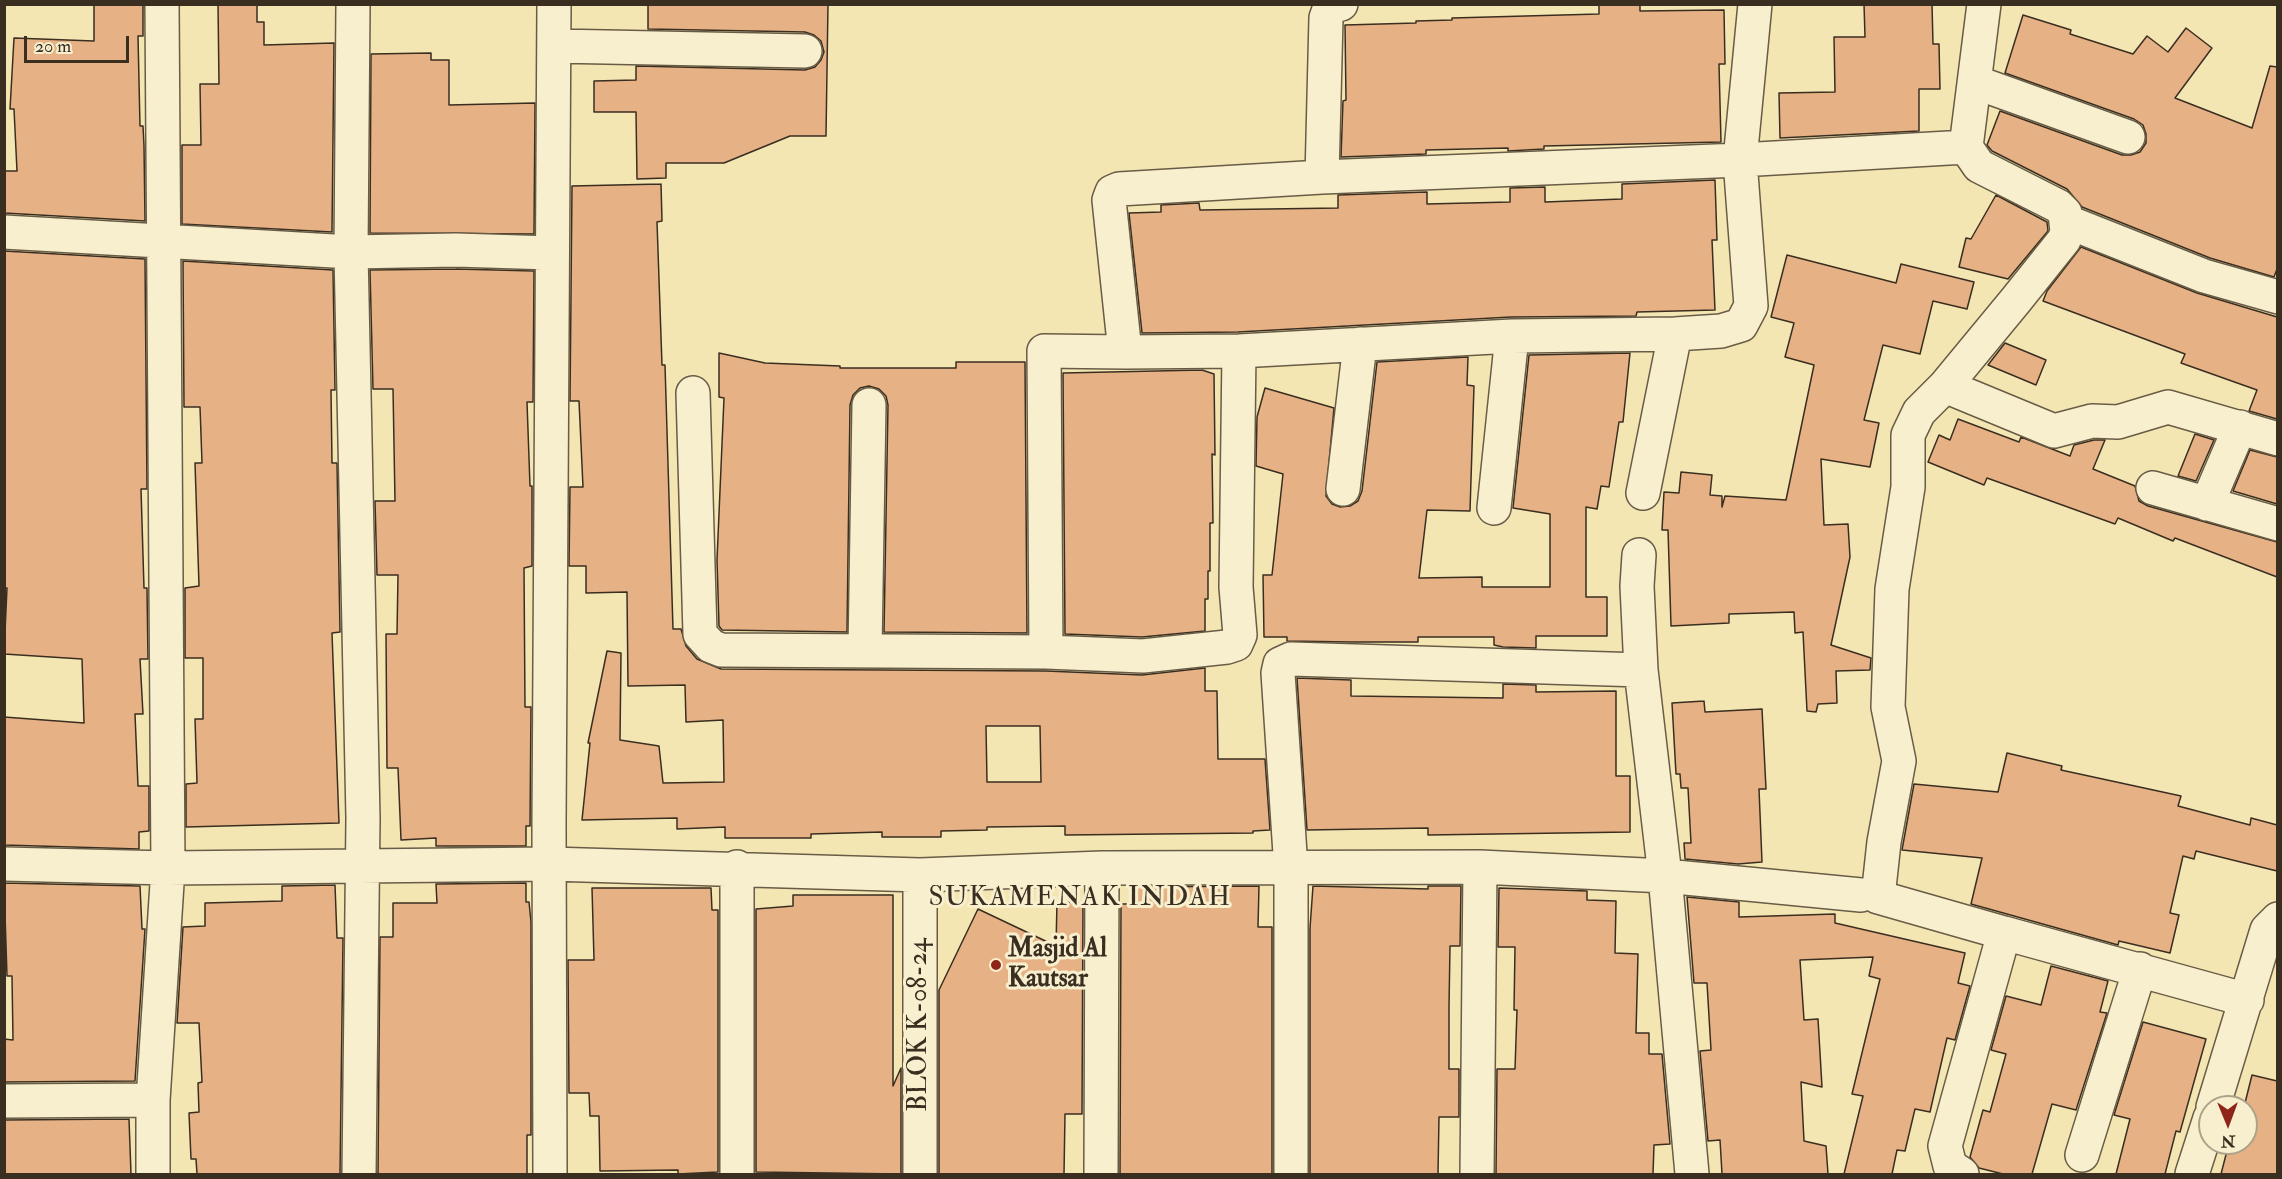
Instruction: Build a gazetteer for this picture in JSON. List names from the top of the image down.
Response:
{
  "streets": {
    "street": ["BLOK K-08-24"]
  },
  "districts": ["SUKAMENAK INDAH"],
  "places": ["Masjid Al Kautsar"],
  "scale_bar": "20 m",
  "north": "bottom"
}
